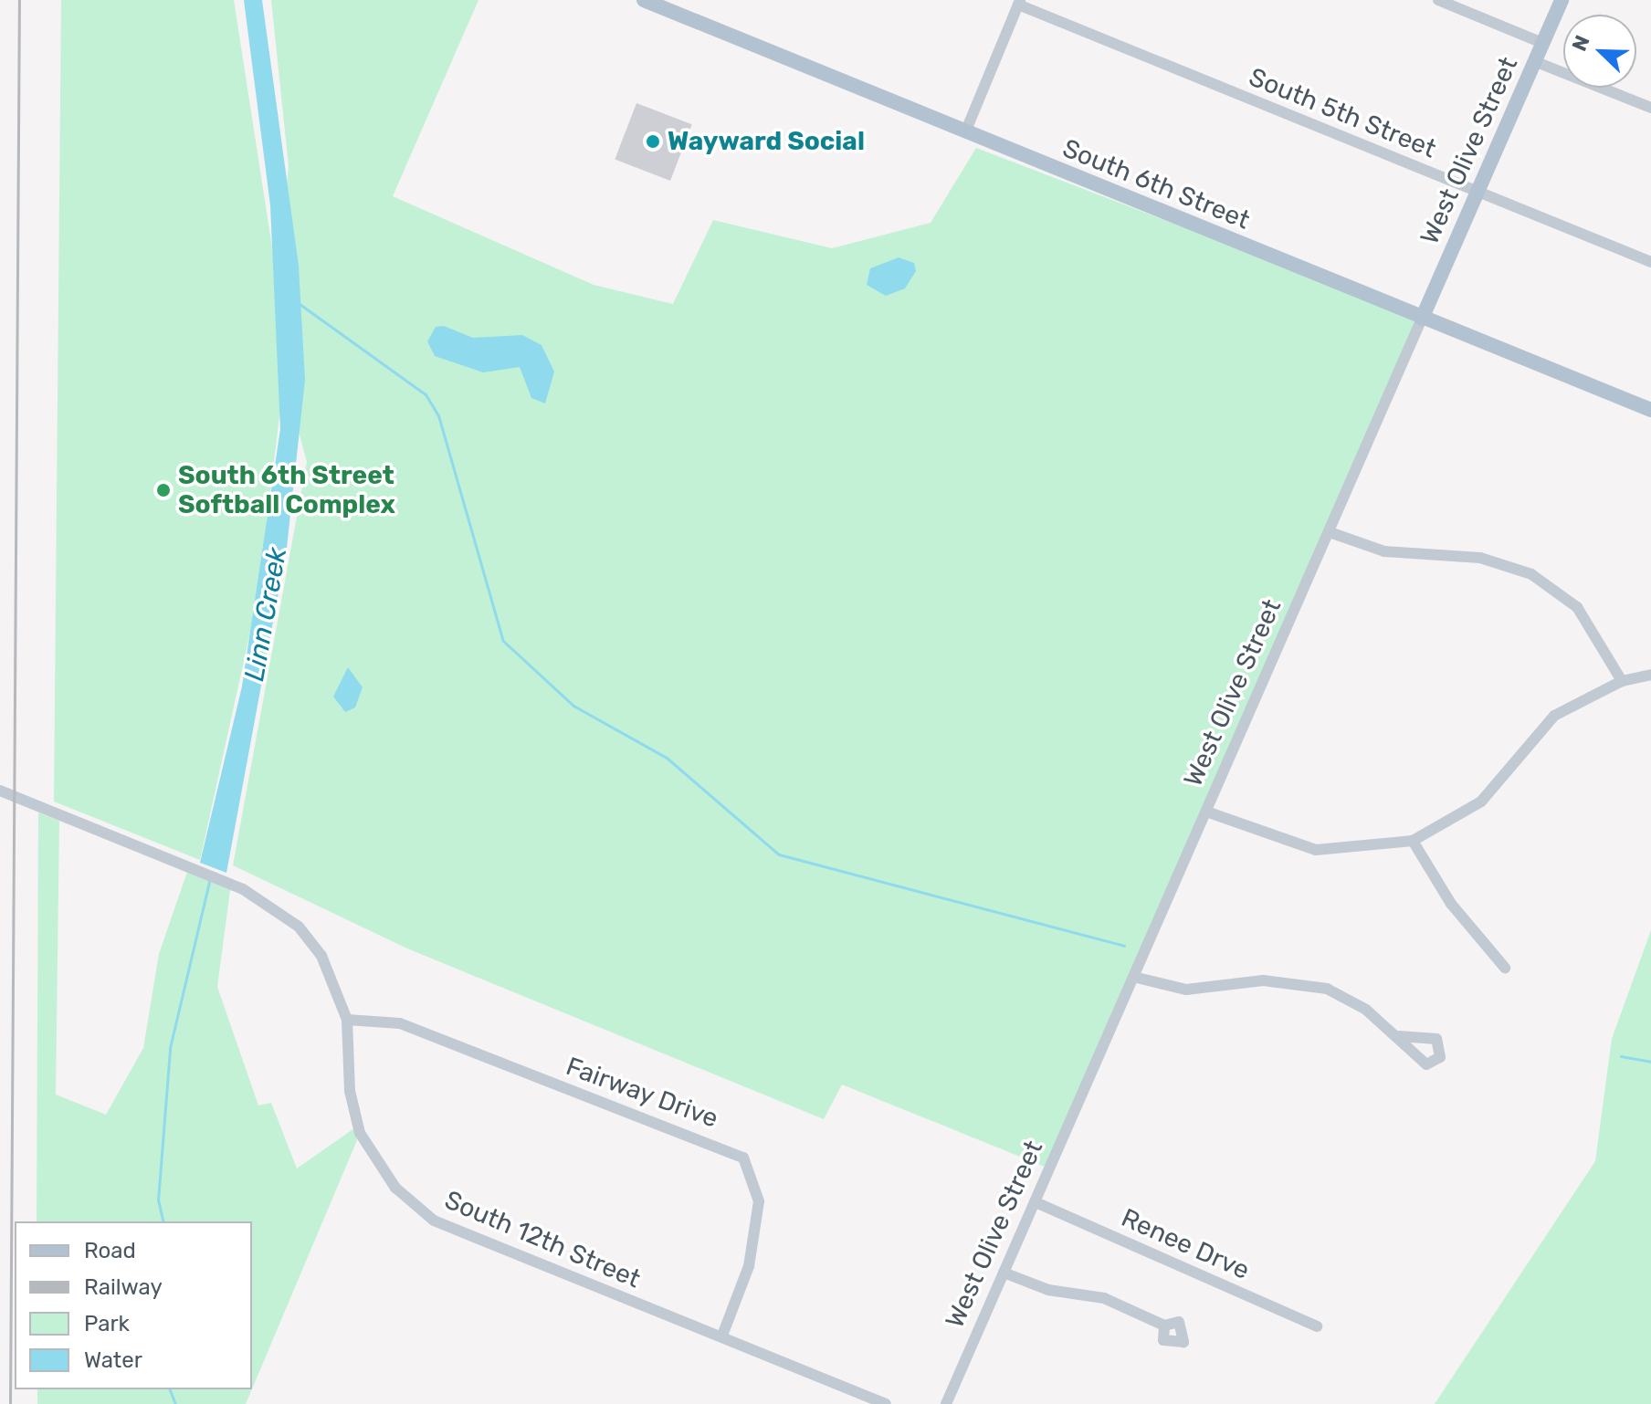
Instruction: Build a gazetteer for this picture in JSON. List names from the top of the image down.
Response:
{
  "streets": {
    "main road": ["West Olive Street", "South 6th Street"],
    "street": [
      "South 5th Street",
      "Fairway Drive",
      "South 12th Street",
      "Renee Drve"
    ]
  },
  "crossings": [
    ["South 5th Street", "West Olive Street"],
    ["West Olive Street", "South 6th Street"],
    ["West Olive Street", "Renee Drve"],
    ["Fairway Drive", "South 12th Street"]
  ],
  "water": ["Linn Creek"],
  "places": ["Wayward Social", "South 6th Street Softball Complex"],
  "legend": [
    "Road",
    "Railway",
    "Park",
    "Water"
  ],
  "north": "top left"
}
